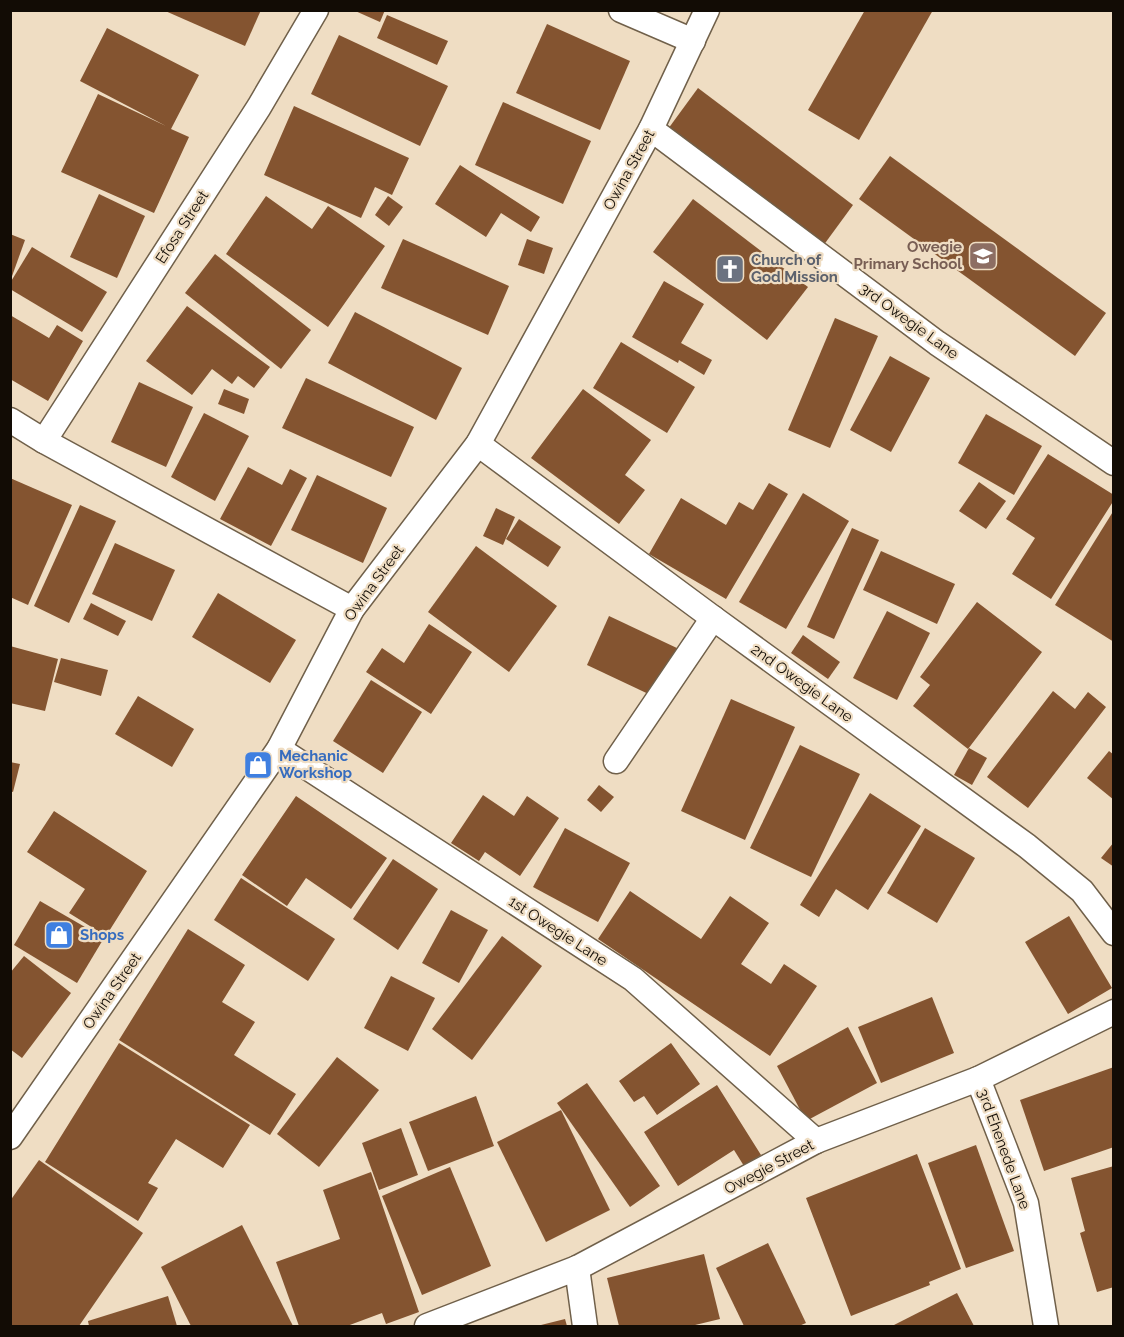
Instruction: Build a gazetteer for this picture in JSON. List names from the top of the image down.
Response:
{
  "streets": {
    "street": [
      "Owina Street",
      "Efosa Street",
      "3rd Owegie Lane",
      "2nd Owegie Lane",
      "1st Owegie Lane",
      "3rd Ehenede Lane",
      "Owegie Street"
    ]
  },
  "crossings": [
    ["Owina Street", "3rd Owegie Lane"],
    ["Owina Street", "2nd Owegie Lane"],
    ["Owina Street", "1st Owegie Lane"],
    ["1st Owegie Lane", "Owegie Street"],
    ["3rd Ehenede Lane", "Owegie Street"]
  ],
  "places": {
    "school or university": ["Owegie Primary School"],
    "church": ["Church of God Mission"],
    "shop": ["Mechanic Workshop", "Shops"]
  }
}
